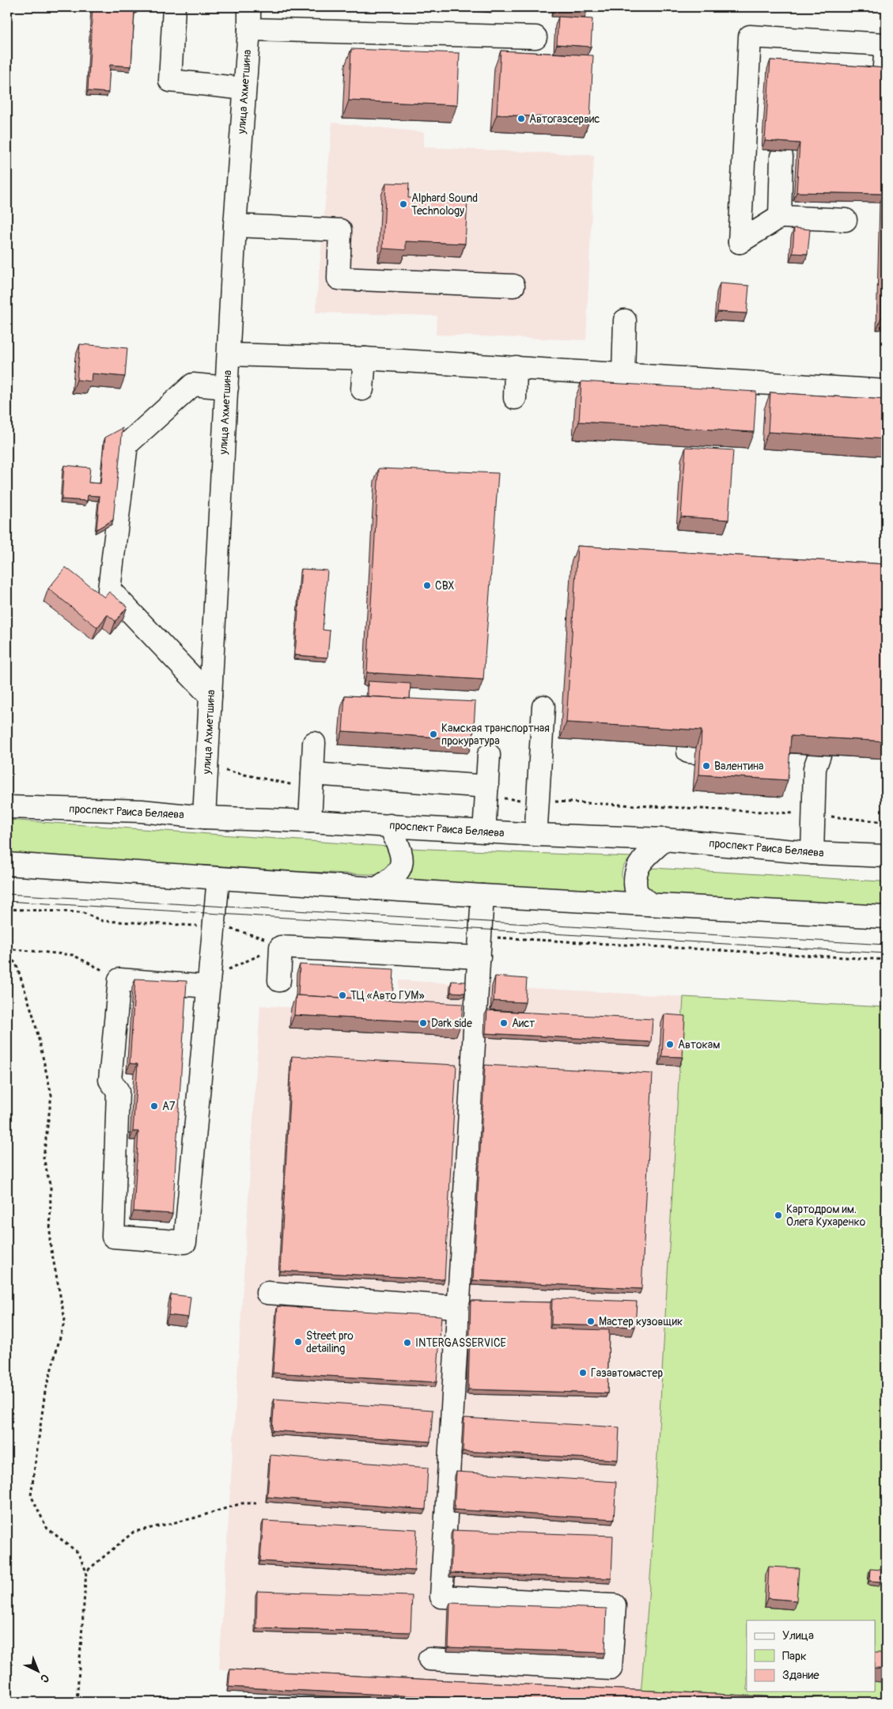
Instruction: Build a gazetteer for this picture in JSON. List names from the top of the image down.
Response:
{
  "streets": {
    "street": ["улица Ахметшина", "проспект Раиса Беляева"]
  },
  "crossings": [
    ["улица Ахметшина", "проспект Раиса Беляева"]
  ],
  "places": [
    "Автогазсервис",
    "Alphard Sound Technology",
    "СВХ",
    "Камская транспортная прокуратура",
    "Валентина",
    "ТЦ «Авто ГУМ»",
    "Dark side",
    "Аист",
    "Автокам",
    "А7",
    "Картодром им. Олега Кухаренко",
    "Мастер кузовщик",
    "Street pro detailing",
    "INTERGASSERVICE",
    "Газавтомастер"
  ],
  "legend": ["Улица", "Парк", "Здание"],
  "north": "bottom right"
}
